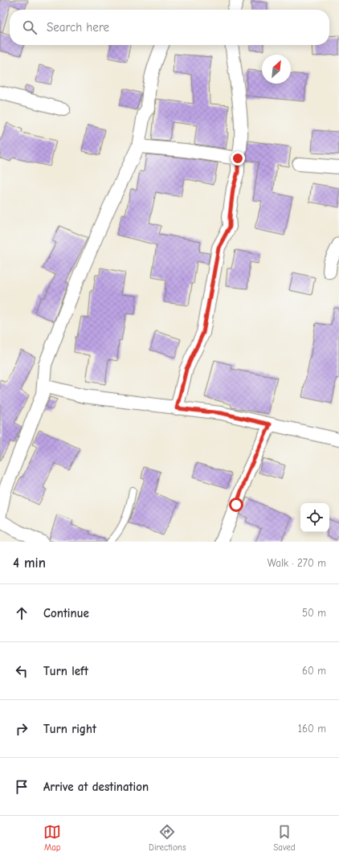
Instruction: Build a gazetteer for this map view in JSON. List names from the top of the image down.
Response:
{
  "north": "top right",
  "page": {
    "search": "Search here",
    "heading": ["4 min", "Walk · 270 m"],
    "list": [
      ["Continue", "50 m"],
      ["Turn left", "60 m"],
      ["Turn right", "160 m"],
      "Arrive at destination"
    ],
    "nav": ["Map", "Directions", "Saved"]
  }
}
